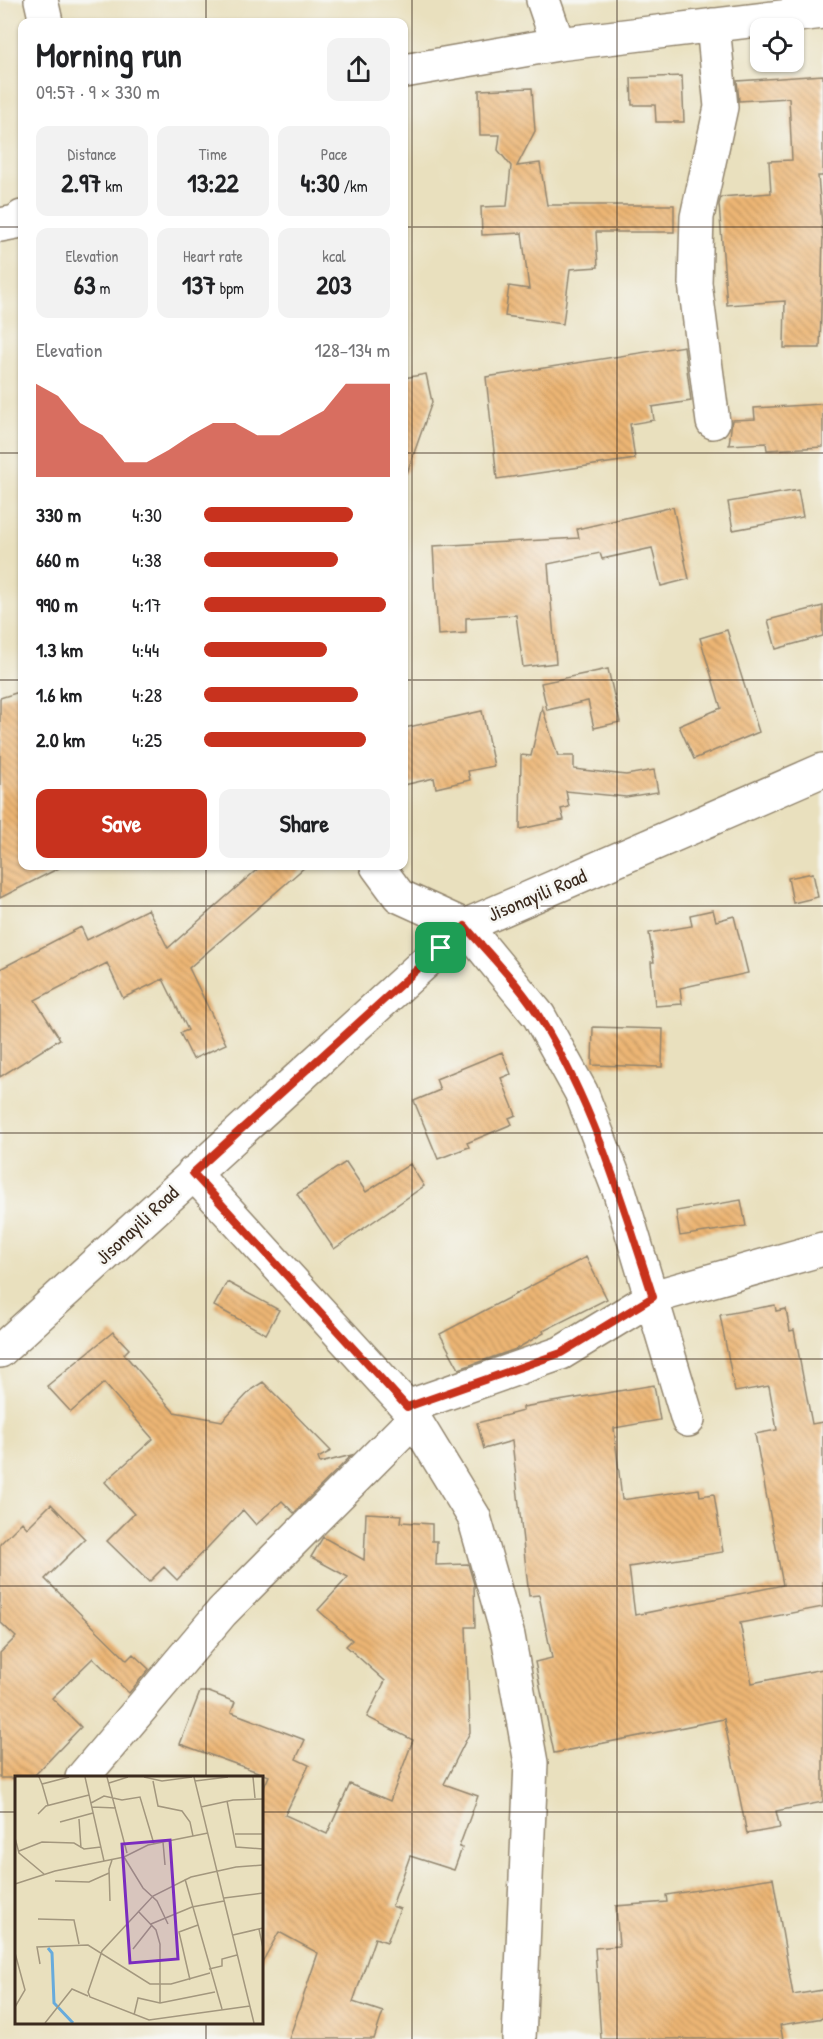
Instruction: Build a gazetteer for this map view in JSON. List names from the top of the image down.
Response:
{
  "streets": {
    "street": ["Jisonayili Road"]
  },
  "page": {
    "heading": ["Morning run", "09:57 · 9 × 330 m"],
    "stats": [
      ["Distance", "2.97 km"],
      ["Time", "13:22"],
      ["Pace", "4:30 /km"],
      ["Elevation", "63 m"],
      ["Heart rate", "137 bpm"],
      ["kcal", "203"]
    ],
    "chart": ["Elevation", "128–134 m"],
    "list": [
      {
        "name": "330 m",
        "note": "4:30"
      },
      {
        "name": "660 m",
        "note": "4:38"
      },
      {
        "name": "990 m",
        "note": "4:17"
      },
      {
        "name": "1.3 km",
        "note": "4:44"
      },
      {
        "name": "1.6 km",
        "note": "4:28"
      },
      {
        "name": "2.0 km",
        "note": "4:25"
      }
    ],
    "buttons": ["Save", "Share"]
  }
}
